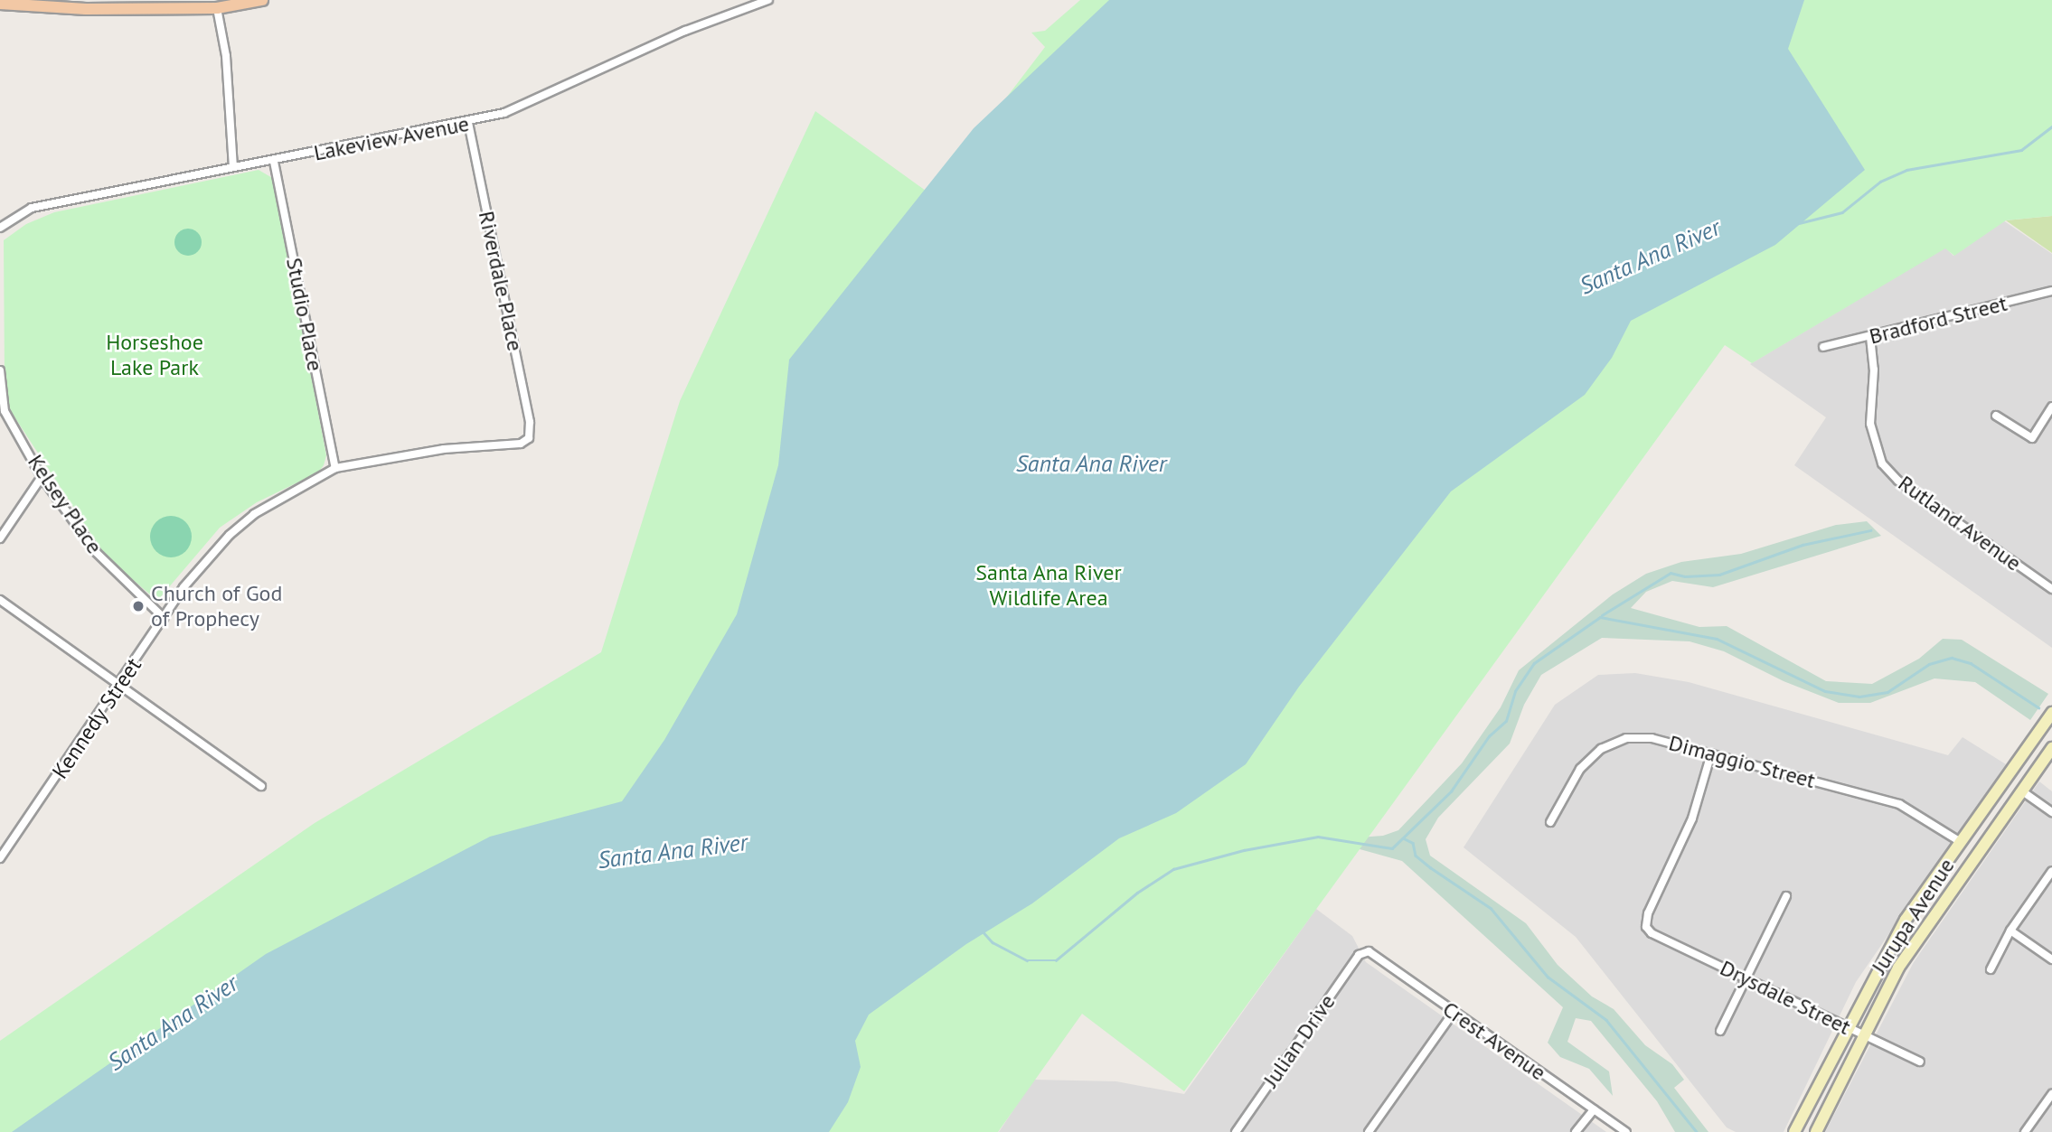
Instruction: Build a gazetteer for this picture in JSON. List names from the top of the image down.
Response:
{
  "streets": {
    "main road": ["Jurupa Avenue"],
    "street": [
      "Lakeview Avenue",
      "Riverdale Place",
      "Studio Place",
      "Bradford Street",
      "Kelsey Place",
      "Rutland Avenue",
      "Kennedy Street",
      "Dimaggio Street",
      "Drysdale Street",
      "Julian Drive",
      "Crest Avenue"
    ]
  },
  "crossings": [
    ["Lakeview Avenue", "Riverdale Place"],
    ["Lakeview Avenue", "Studio Place"],
    ["Riverdale Place", "Kennedy Street"],
    ["Studio Place", "Kennedy Street"],
    ["Bradford Street", "Rutland Avenue"],
    ["Kelsey Place", "Kennedy Street"],
    ["Dimaggio Street", "Jurupa Avenue"],
    ["Dimaggio Street", "Drysdale Street"],
    ["Jurupa Avenue", "Drysdale Street"],
    ["Julian Drive", "Crest Avenue"]
  ],
  "water": ["Santa Ana River"],
  "parks": ["Horseshoe Lake Park", "Santa Ana River Wildlife Area"],
  "places": ["Church of God of Prophecy"]
}
